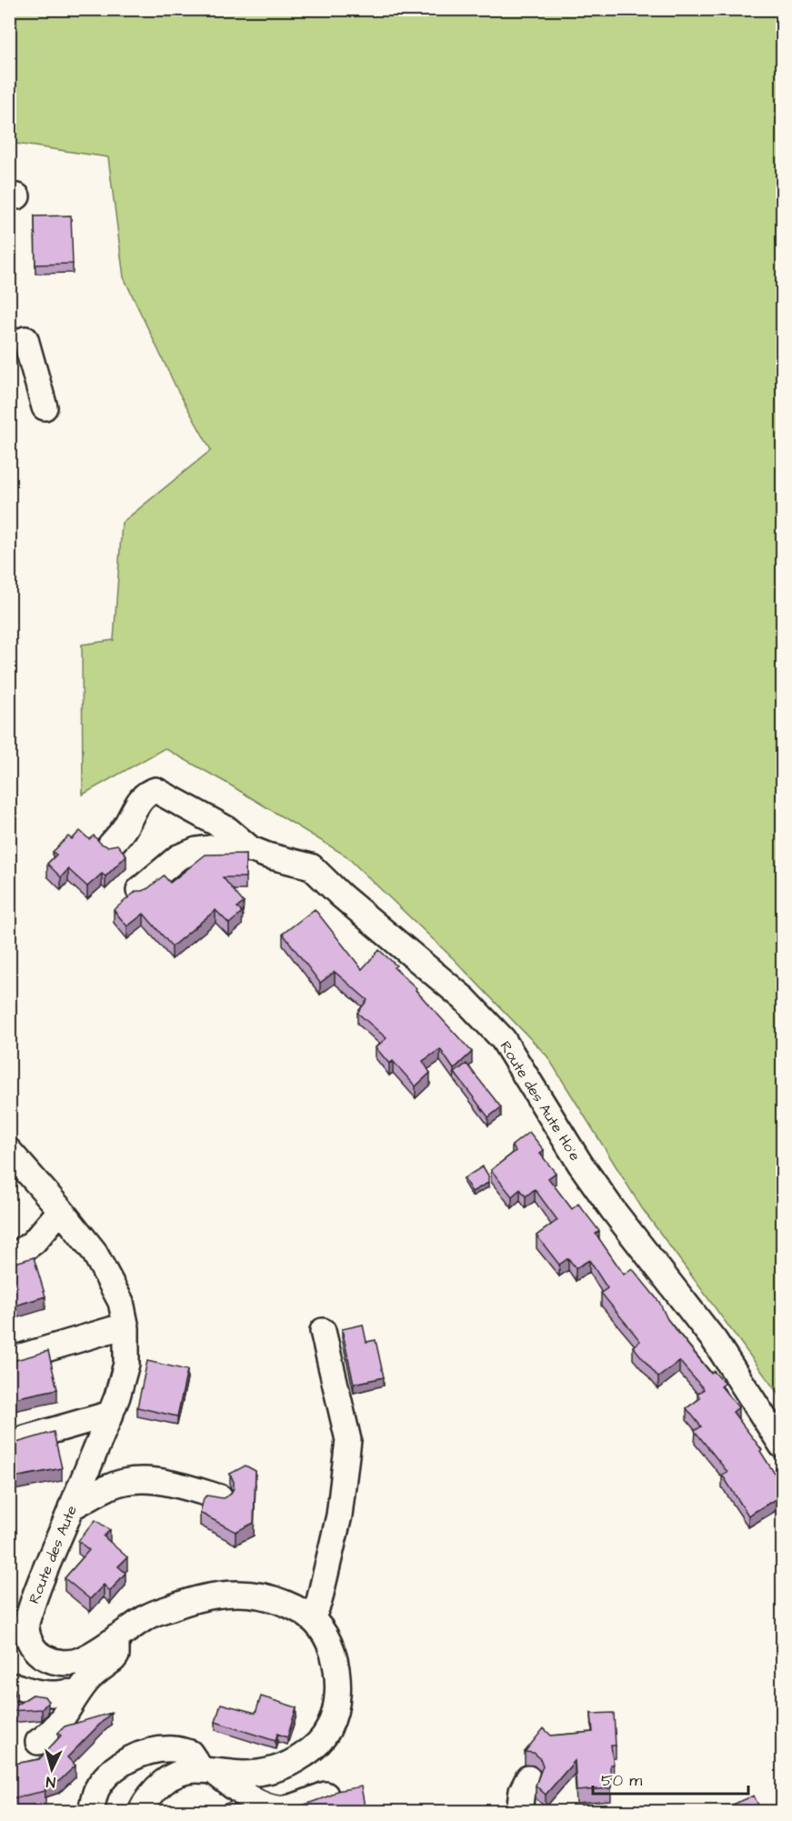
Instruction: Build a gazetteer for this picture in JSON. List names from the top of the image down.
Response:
{
  "streets": {
    "street": ["Route des Aute Ho'e", "Route des Aute"]
  },
  "scale_bar": "50 m",
  "north": "bottom"
}
